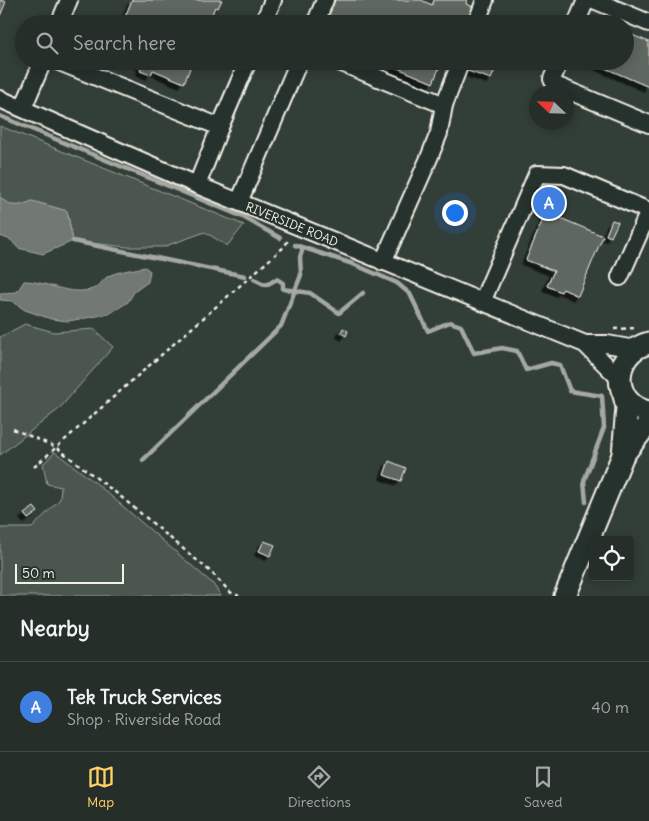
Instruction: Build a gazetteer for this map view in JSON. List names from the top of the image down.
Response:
{
  "streets": {
    "street": ["RIVERSIDE ROAD"]
  },
  "scale_bar": "50 m",
  "north": "top left",
  "page": {
    "search": "Search here",
    "pins": "A",
    "scale": "50 m",
    "heading": "Nearby",
    "list": [
      {
        "mark": "A",
        "name": "Tek Truck Services",
        "note": "Shop · Riverside Road",
        "value": "40 m"
      }
    ],
    "nav": ["Map", "Directions", "Saved"]
  }
}
